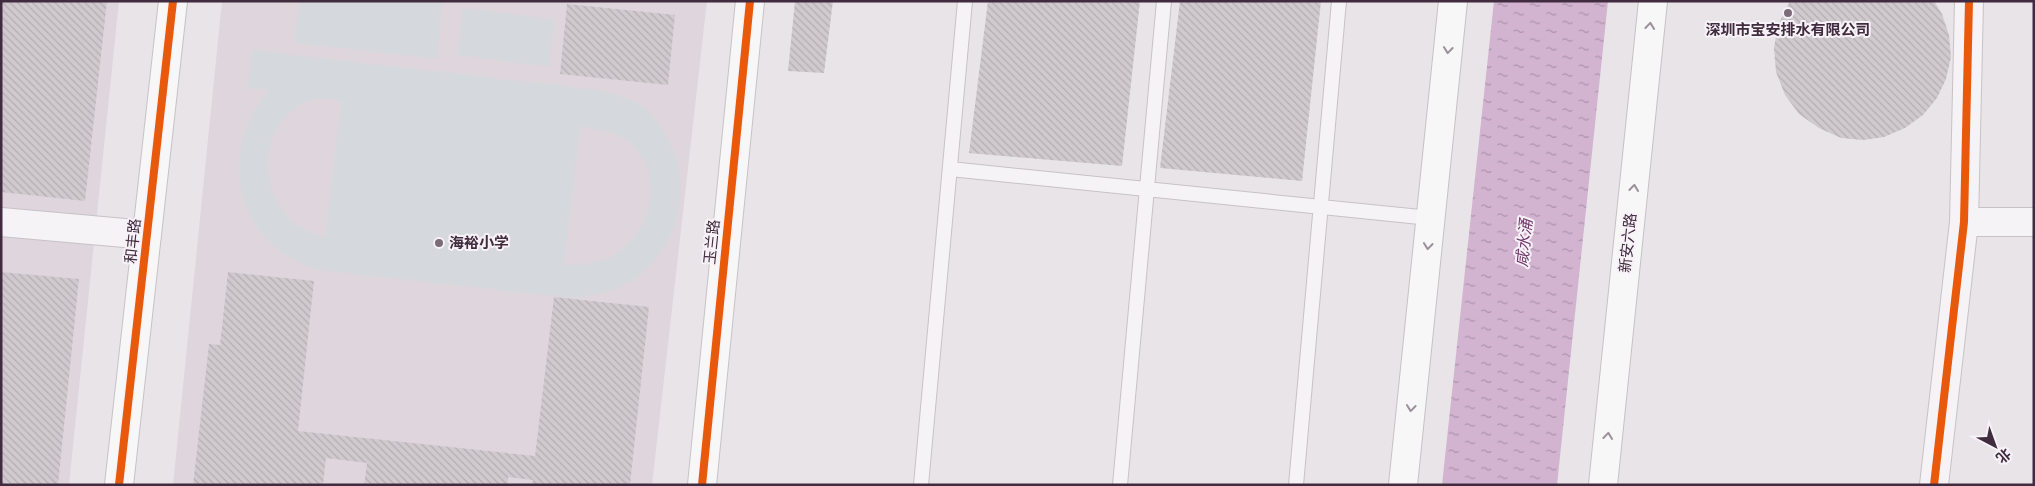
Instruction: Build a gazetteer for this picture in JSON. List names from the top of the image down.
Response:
{
  "streets": {
    "street": ["和丰路", "玉兰路", "新安六路"]
  },
  "water": ["咸水涌"],
  "places": ["深圳市宝安排水有限公司", "海裕小学"],
  "north": "bottom right"
}
